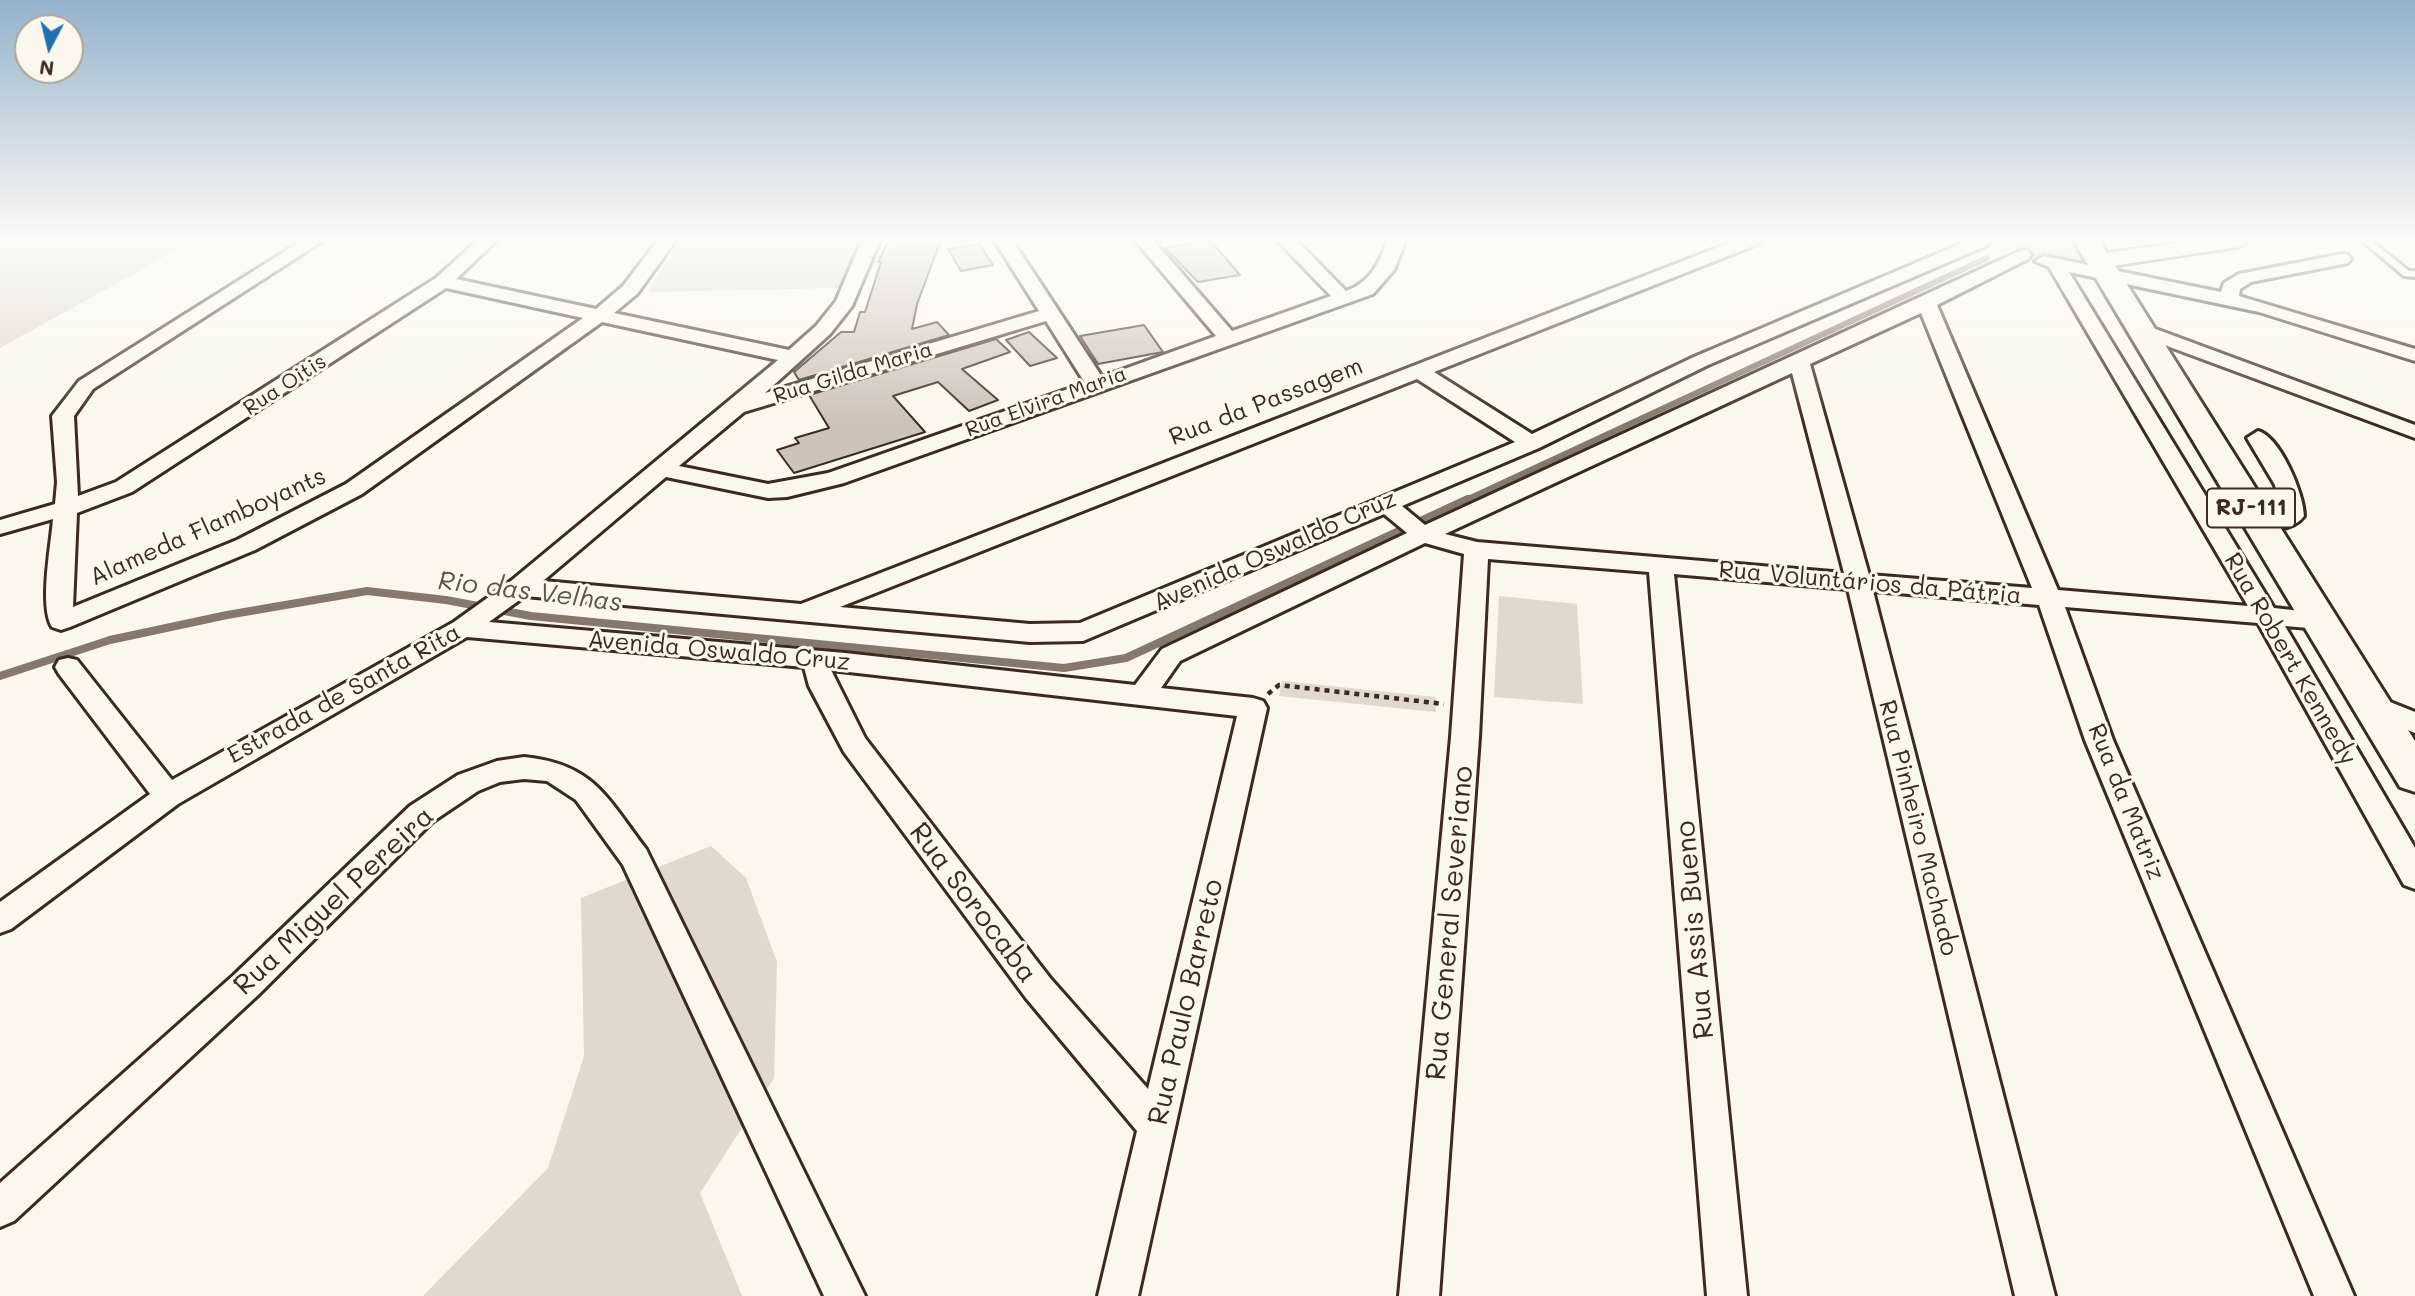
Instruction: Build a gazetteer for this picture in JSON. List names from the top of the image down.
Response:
{
  "streets": {
    "main road": ["RJ-111"],
    "street": [
      "Rua Gilda Maria",
      "Rua Oitis",
      "Rua Elvira Maria",
      "Rua da Passagem",
      "Alameda Flamboyants",
      "Avenida Oswaldo Cruz",
      "Rua Voluntários da Pátria",
      "Rua Robert Kennedy",
      "Estrada de Santa Rita",
      "Rua da Matriz",
      "Rua Pinheiro Machado",
      "Rua Miguel Pereira",
      "Rua Sorocaba",
      "Rua General Severiano",
      "Rua Assis Bueno",
      "Rua Paulo Barreto"
    ]
  },
  "crossings": [
    ["Rua Gilda Maria", "Estrada de Santa Rita"],
    ["Rua Elvira Maria", "Estrada de Santa Rita"],
    ["Rua da Passagem", "Avenida Oswaldo Cruz"],
    ["RJ-111", "Rua Voluntários da Pátria"],
    ["Avenida Oswaldo Cruz", "Rua Voluntários da Pátria"],
    ["Avenida Oswaldo Cruz", "Estrada de Santa Rita"],
    ["Avenida Oswaldo Cruz", "Rua da Matriz"],
    ["Avenida Oswaldo Cruz", "Rua Pinheiro Machado"],
    ["Avenida Oswaldo Cruz", "Rua Sorocaba"],
    ["Avenida Oswaldo Cruz", "Rua Paulo Barreto"],
    ["Rua Voluntários da Pátria", "Rua Robert Kennedy"],
    ["Rua Voluntários da Pátria", "Rua da Matriz"],
    ["Rua Voluntários da Pátria", "Rua Pinheiro Machado"],
    ["Rua Voluntários da Pátria", "Rua General Severiano"],
    ["Rua Voluntários da Pátria", "Rua Assis Bueno"],
    ["Rua Sorocaba", "Rua Paulo Barreto"]
  ],
  "water": ["Rio das Velhas"],
  "north": "bottom"
}
